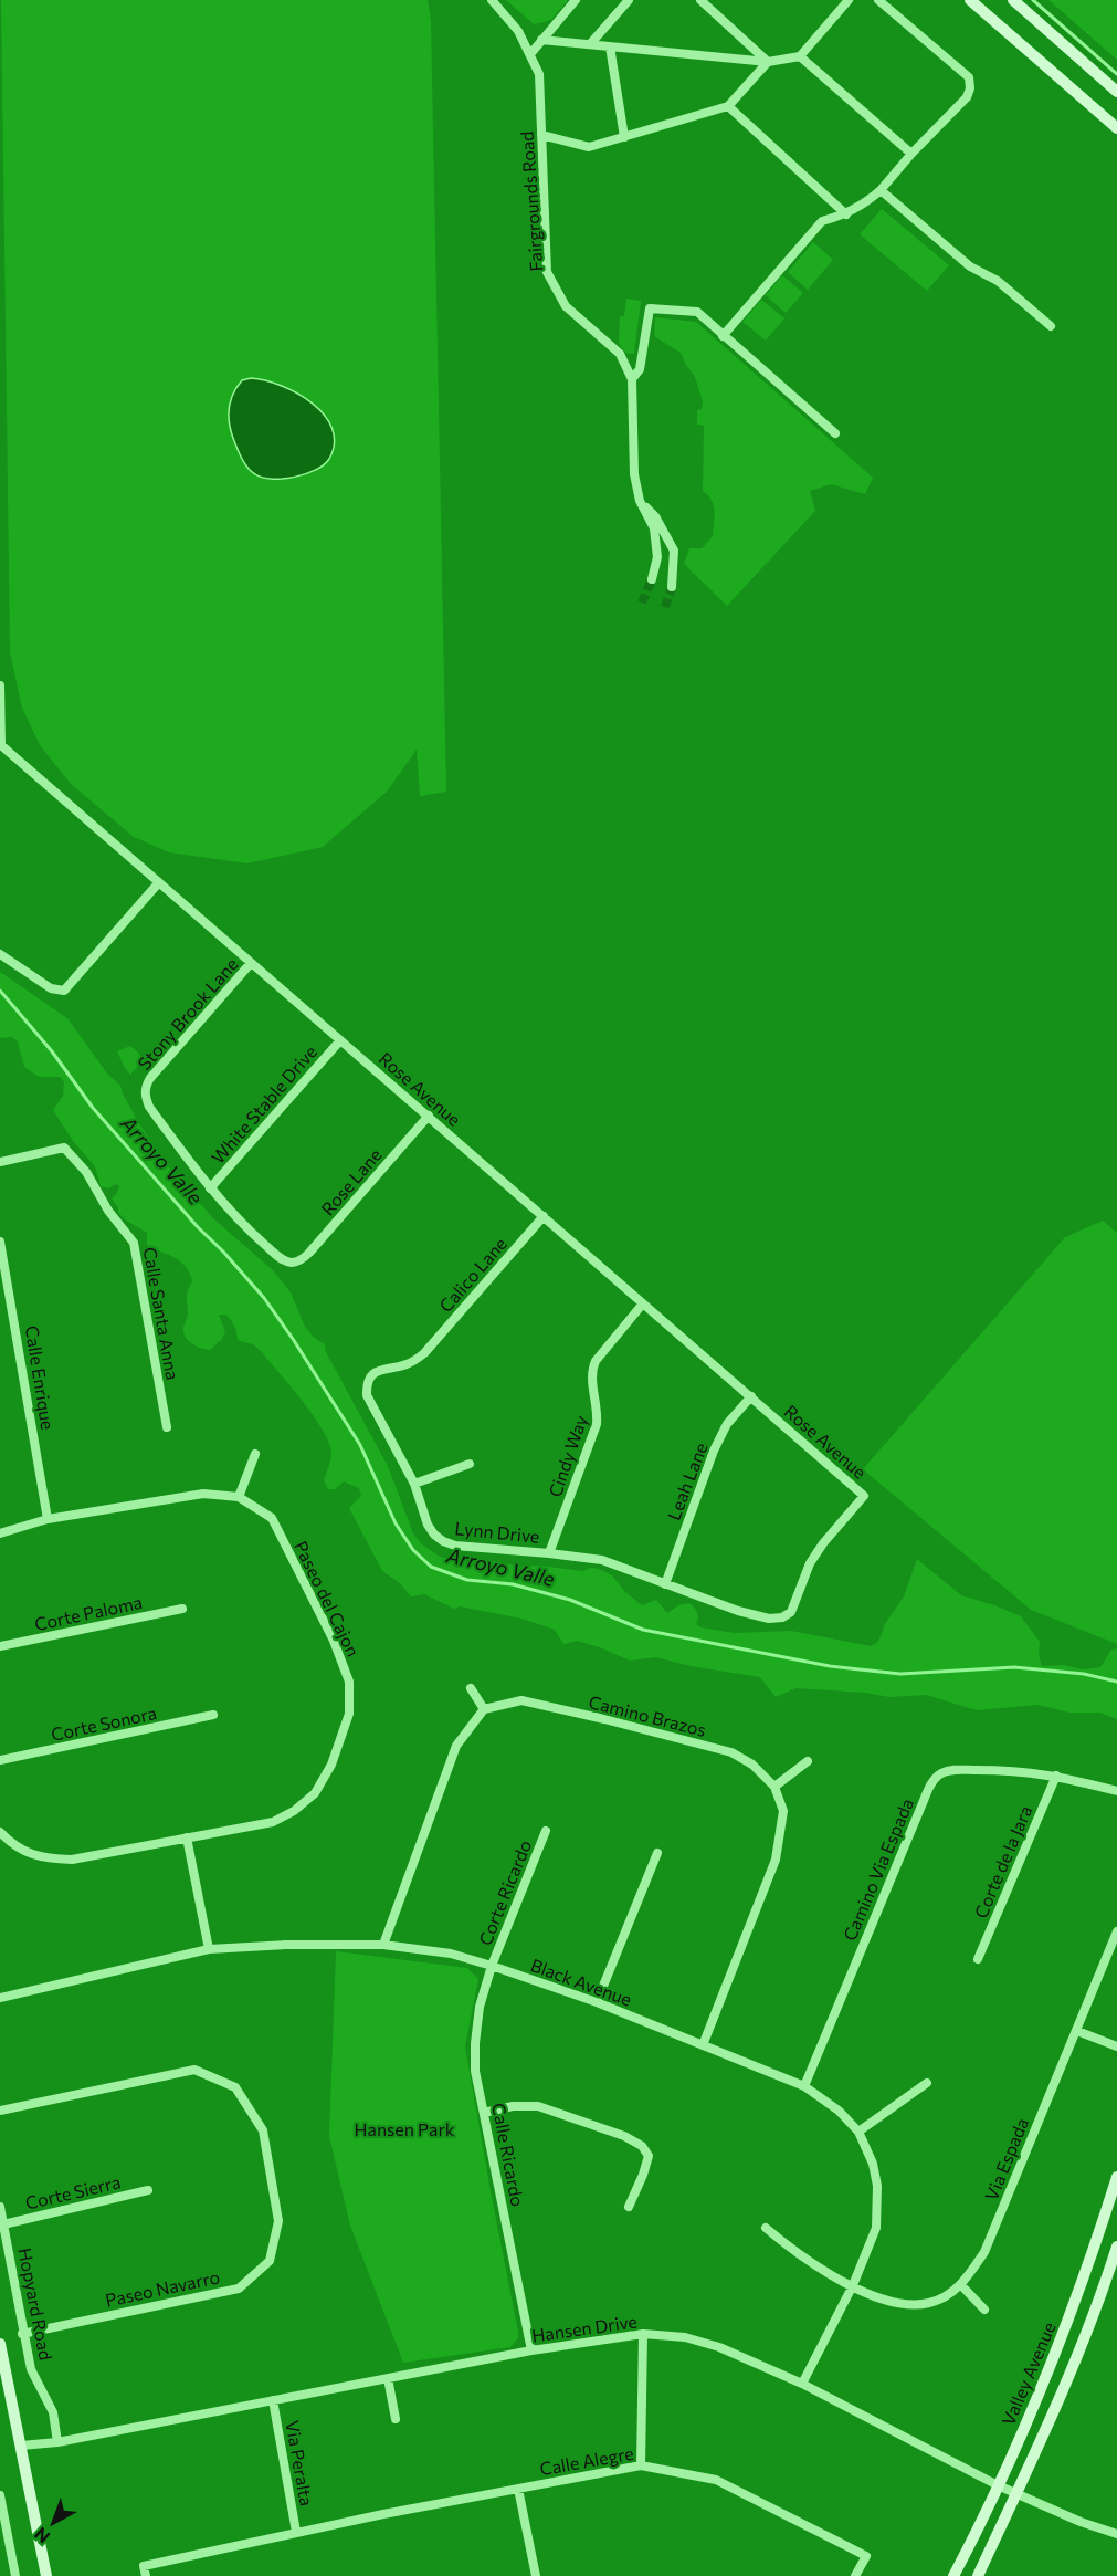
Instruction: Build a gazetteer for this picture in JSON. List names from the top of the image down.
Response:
{
  "streets": {
    "main road": ["Valley Avenue"],
    "street": [
      "Fairgrounds Road",
      "Stony Brook Lane",
      "Rose Avenue",
      "White Stable Drive",
      "Rose Lane",
      "Calico Lane",
      "Calle Santa Anna",
      "Calle Enrique",
      "Cindy Way",
      "Leah Lane",
      "Lynn Drive",
      "Paseo del Cajon",
      "Corte Paloma",
      "Camino Brazos",
      "Corte Sonora",
      "Corte de la Jara",
      "Camino Via Espada",
      "Corte Ricardo",
      "Black Avenue",
      "Calle Ricardo",
      "Via Espada",
      "Corte Sierra",
      "Paseo Navarro",
      "Hopyard Road",
      "Hansen Drive",
      "Calle Alegre",
      "Via Peralta"
    ]
  },
  "crossings": [
    ["Stony Brook Lane", "Rose Avenue"],
    ["Stony Brook Lane", "White Stable Drive"],
    ["Stony Brook Lane", "Rose Lane"],
    ["Rose Avenue", "White Stable Drive"],
    ["Rose Avenue", "Rose Lane"],
    ["Rose Avenue", "Calico Lane"],
    ["Rose Avenue", "Cindy Way"],
    ["Rose Avenue", "Leah Lane"],
    ["Rose Avenue", "Lynn Drive"],
    ["Calico Lane", "Lynn Drive"],
    ["Calle Enrique", "Paseo del Cajon"],
    ["Cindy Way", "Lynn Drive"],
    ["Leah Lane", "Lynn Drive"],
    ["Corte de la Jara", "Camino Via Espada"],
    ["Camino Via Espada", "Black Avenue"],
    ["Corte Ricardo", "Black Avenue"],
    ["Corte Ricardo", "Calle Ricardo"],
    ["Black Avenue", "Calle Ricardo"],
    ["Black Avenue", "Via Espada"],
    ["Black Avenue", "Hansen Drive"],
    ["Calle Ricardo", "Hansen Drive"],
    ["Corte Sierra", "Hopyard Road"],
    ["Paseo Navarro", "Hopyard Road"],
    ["Hopyard Road", "Hansen Drive"],
    ["Hansen Drive", "Valley Avenue"],
    ["Hansen Drive", "Via Peralta"],
    ["Calle Alegre", "Via Peralta"]
  ],
  "water": ["Arroyo Valle"],
  "parks": ["Hansen Park"],
  "north": "bottom left"
}
